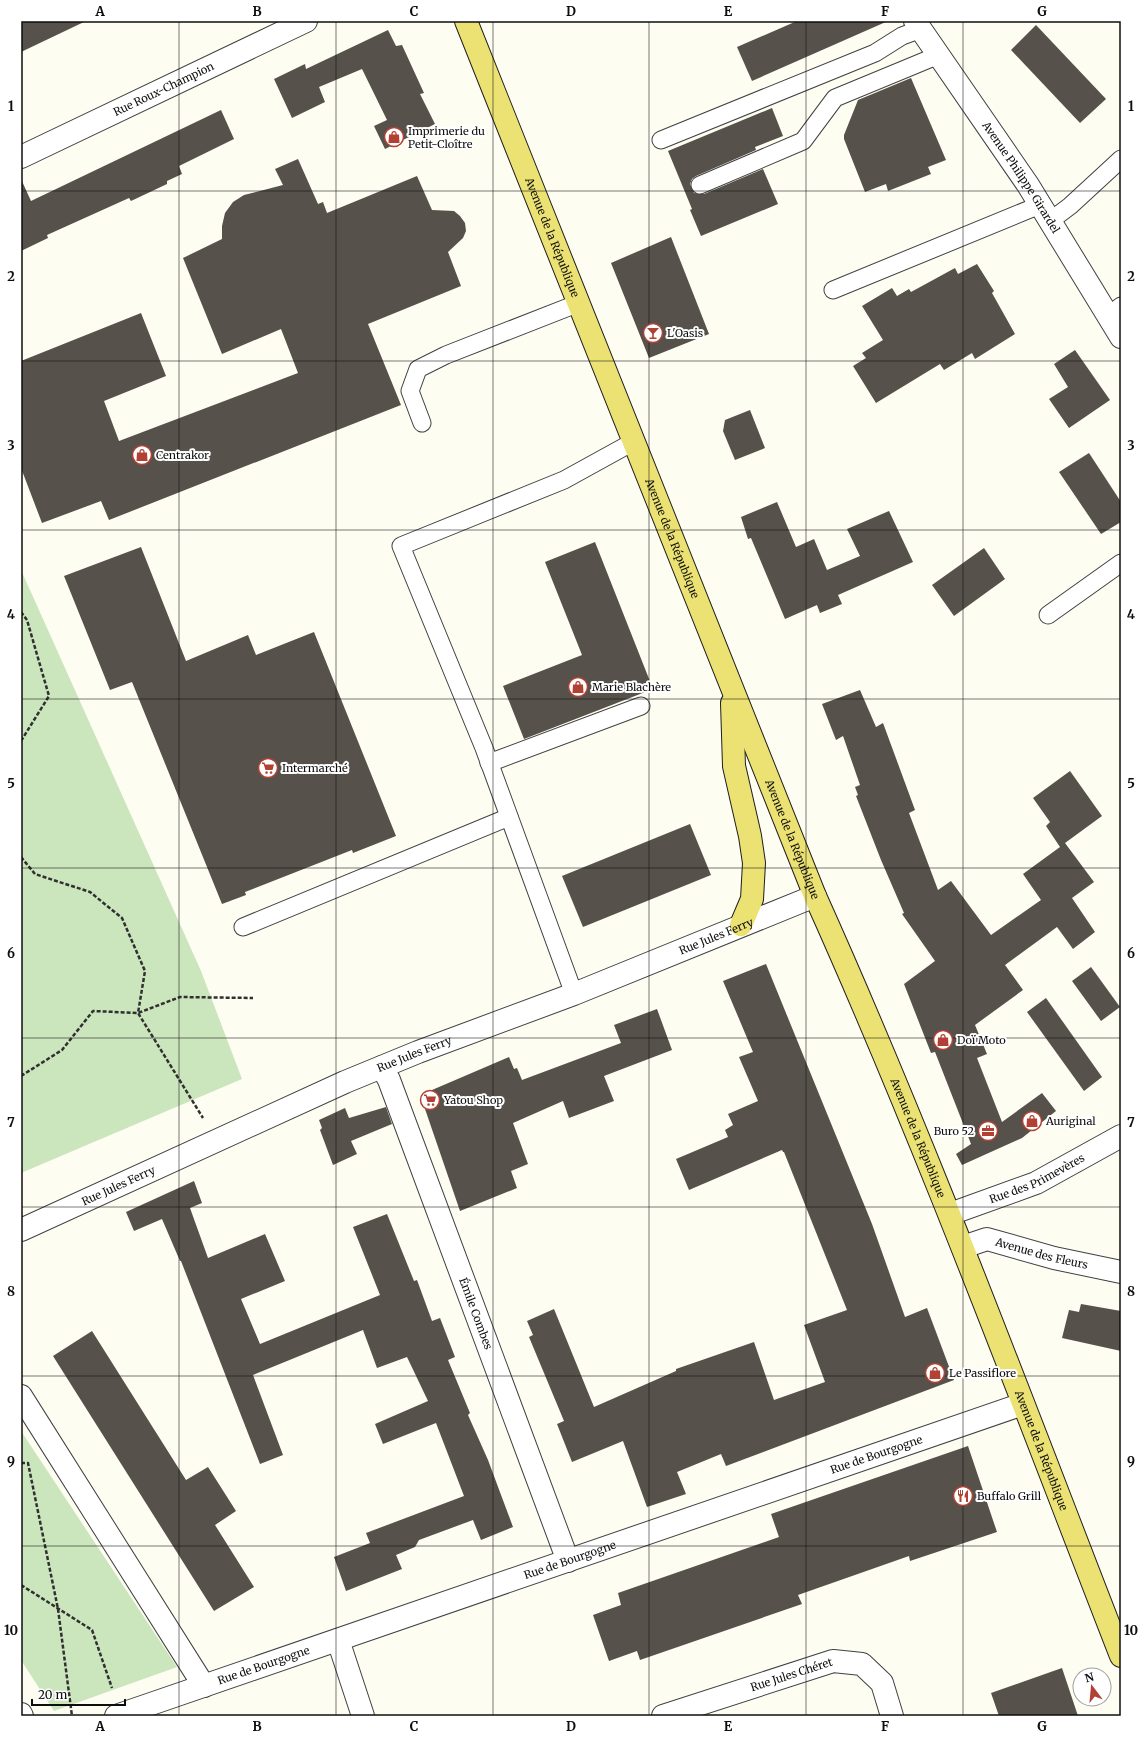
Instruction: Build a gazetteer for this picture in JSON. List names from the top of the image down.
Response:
{
  "streets": {
    "main road": ["Avenue de la République"],
    "street": [
      "Rue Roux-Champion",
      "Avenue Philippe Girardel",
      "Rue Jules Ferry",
      "Rue des Primevères",
      "Avenue des Fleurs",
      "Émile Combes",
      "Rue de Bourgogne",
      "Rue Jules Chéret"
    ]
  },
  "crossings": [
    ["Avenue de la République", "Rue Jules Ferry"],
    ["Avenue de la République", "Rue des Primevères"],
    ["Avenue de la République", "Avenue des Fleurs"],
    ["Avenue de la République", "Rue de Bourgogne"],
    ["Rue Jules Ferry", "Émile Combes"],
    ["Émile Combes", "Rue de Bourgogne"]
  ],
  "places": {
    "shop": [
      "Imprimerie du Petit-Cloître",
      "Centrakor",
      "Marie Blachère",
      "Doï Moto",
      "Auriginal",
      "Le Passiflore"
    ],
    "bar": ["L'Oasis"],
    "supermarket": ["Intermarché", "Yatou Shop"],
    "office": ["Buro 52"],
    "restaurant": ["Buffalo Grill"]
  },
  "scale_bar": "20 m",
  "north": "top",
  "grid": {
    "columns": [
      "A",
      "B",
      "C",
      "D",
      "E",
      "F",
      "G"
    ],
    "rows": [
      "1",
      "2",
      "3",
      "4",
      "5",
      "6",
      "7",
      "8",
      "9",
      "10"
    ]
  }
}
